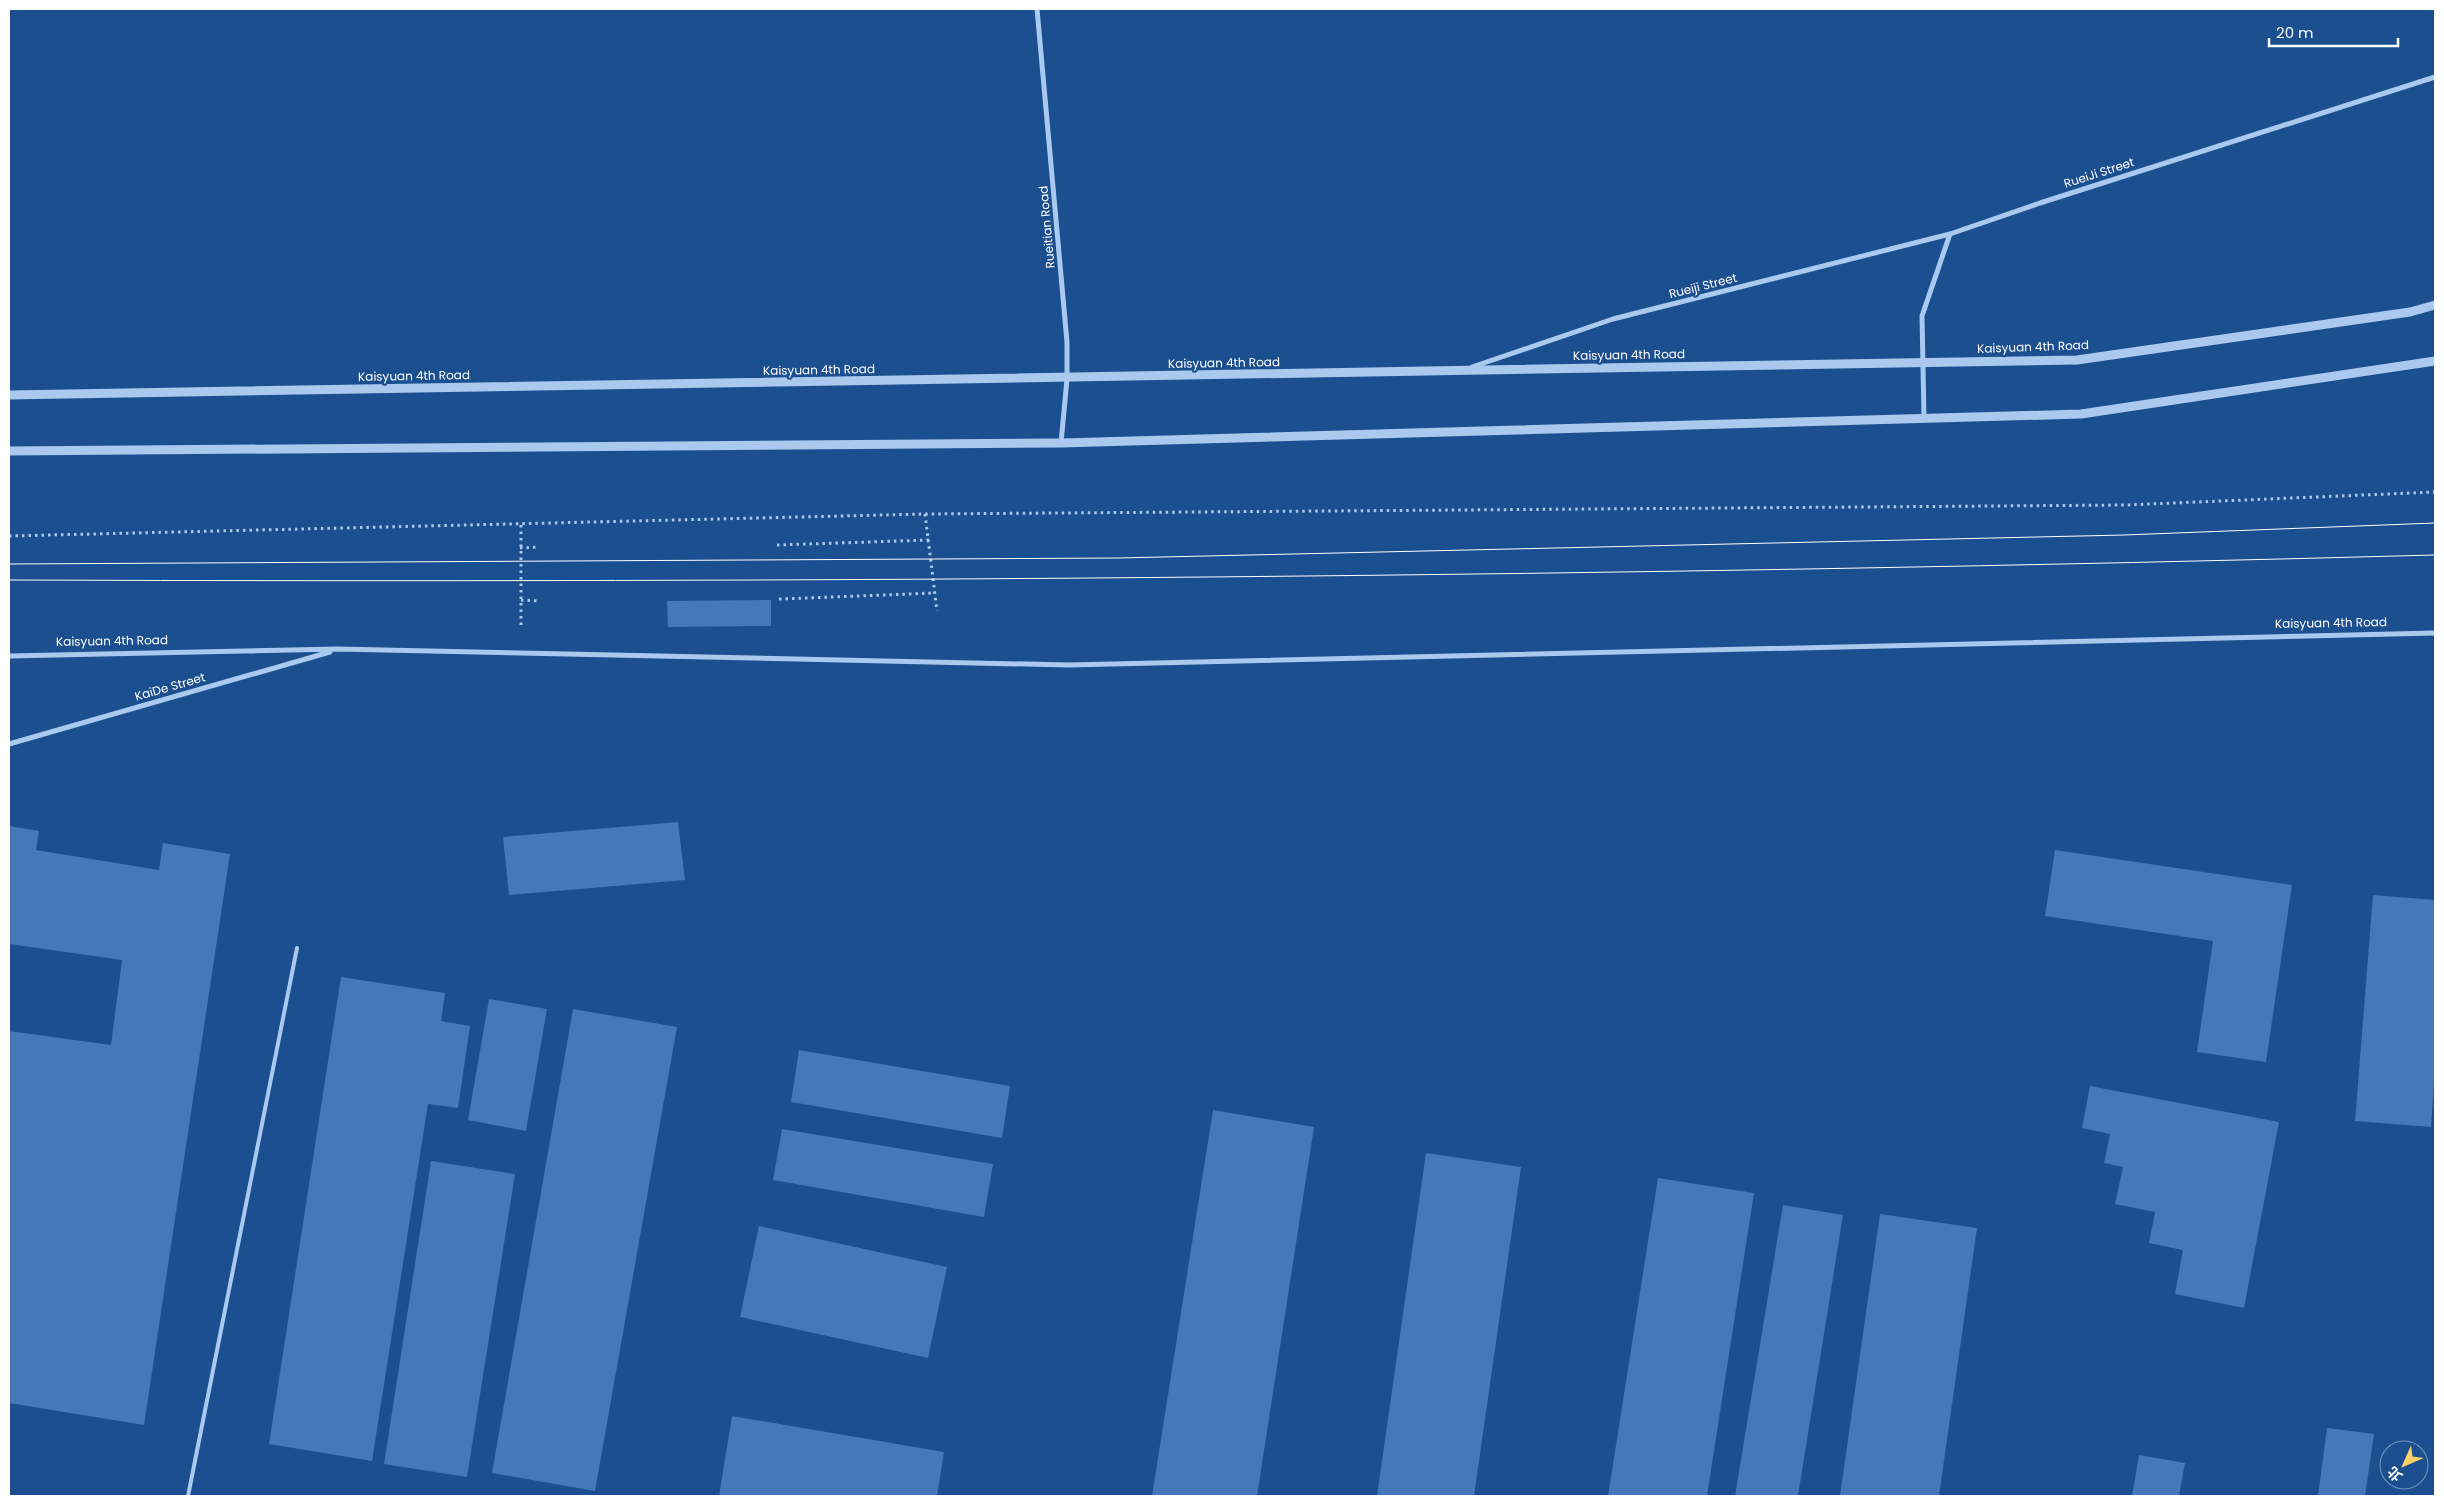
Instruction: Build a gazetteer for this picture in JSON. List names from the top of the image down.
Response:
{
  "streets": {
    "street": [
      "RueiJi Street",
      "Rueitian Road",
      "Rueiji Street",
      "Kaisyuan 4th Road",
      "KaiDe Street"
    ]
  },
  "crossings": [
    ["RueiJi Street", "Rueiji Street"],
    ["Rueitian Road", "Kaisyuan 4th Road"],
    ["Rueiji Street", "Kaisyuan 4th Road"],
    ["Kaisyuan 4th Road", "KaiDe Street"]
  ],
  "scale_bar": "20 m",
  "north": "bottom left"
}
